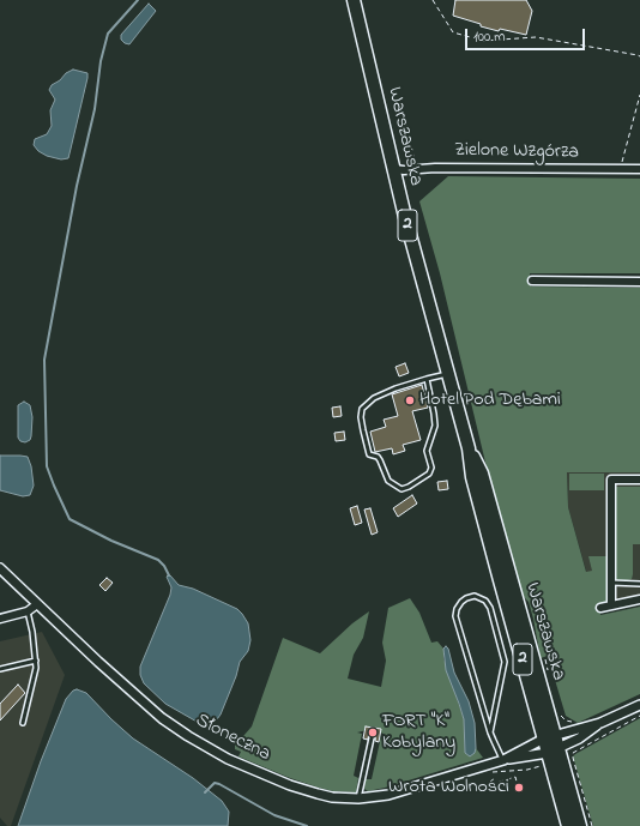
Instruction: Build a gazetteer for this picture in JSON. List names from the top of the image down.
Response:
{
  "streets": {
    "highway": ["Warszawska", "2"],
    "street": ["Zielone Wzgórza", "Słoneczna"]
  },
  "crossings": [
    ["Warszawska", "Zielone Wzgórza"],
    ["Warszawska", "Słoneczna"]
  ],
  "places": ["Hotel Pod Dębami", "FORT \"K\" Kobylany", "Wrota Wolności"],
  "scale_bar": "100 m"
}
